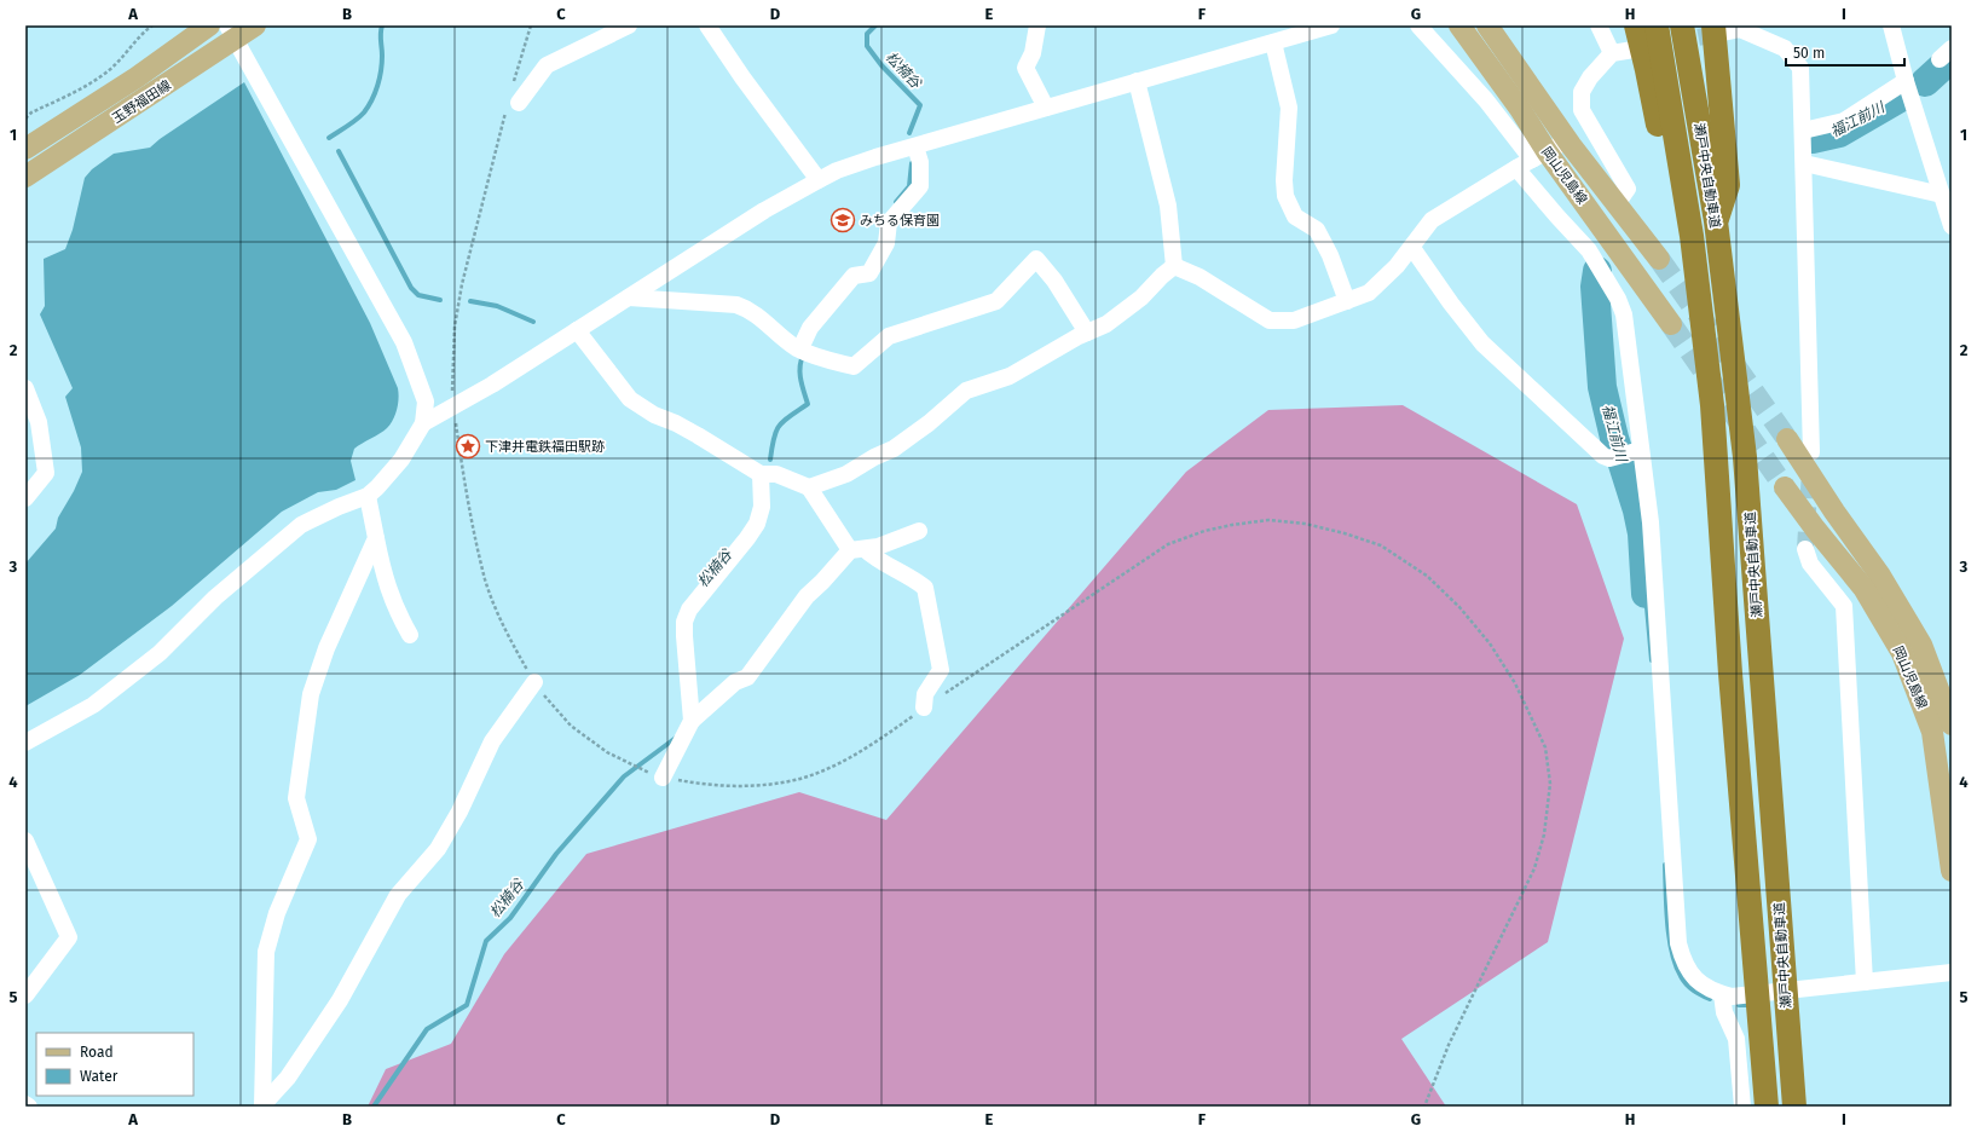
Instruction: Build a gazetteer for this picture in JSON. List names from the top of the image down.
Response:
{
  "streets": {
    "highway": ["瀬戸中央自動車道"],
    "main road": ["玉野福田線", "岡山児島線"]
  },
  "water": ["松楠谷", "福江前川"],
  "places": {
    "school or university": ["みちる保育園"],
    "place": ["下津井電鉄福田駅跡"]
  },
  "legend": ["Road", "Water"],
  "scale_bar": "50 m",
  "grid": {
    "columns": [
      "A",
      "B",
      "C",
      "D",
      "E",
      "F",
      "G",
      "H",
      "I"
    ],
    "rows": [
      "1",
      "2",
      "3",
      "4",
      "5"
    ]
  }
}
